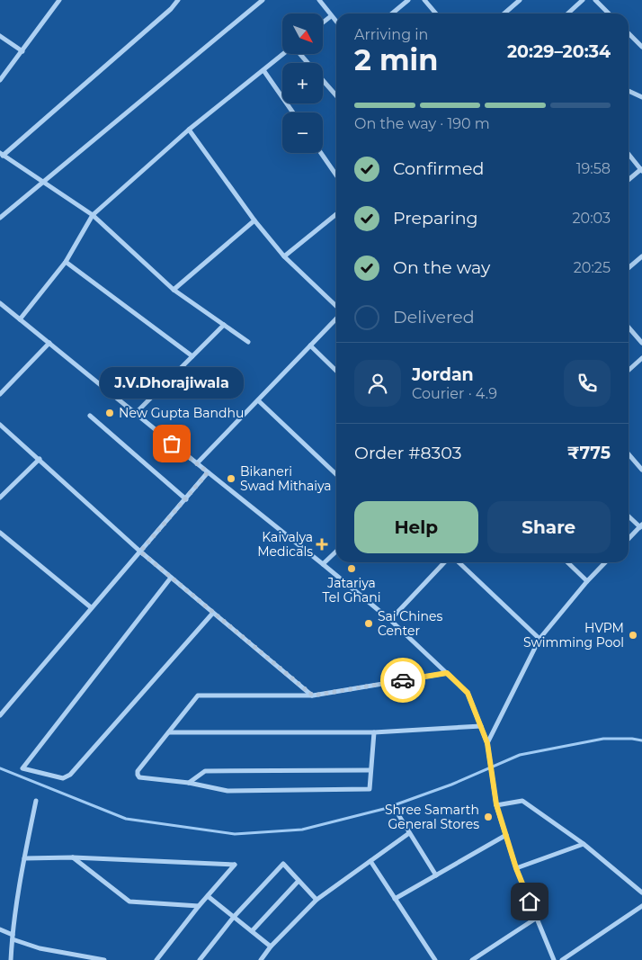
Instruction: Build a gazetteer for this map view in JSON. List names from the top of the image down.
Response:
{
  "places": {
    "other": [
      "New Gupta Bandhu",
      "J.V.Dhorajiwala",
      "Bikaneri Swad Mithaiya",
      "Jatariya Tel Ghani",
      "Sai Chines Center",
      "HVPM Swimming Pool",
      "Shree Samarth General Stores"
    ],
    "health": ["Kaivalya Medicals"]
  },
  "north": "bottom right",
  "page": {
    "map_buttons": ["+", "−"],
    "heading": ["2 min", "Arriving in", "20:29–20:34"],
    "panel": [
      "Jordan",
      "Courier · 4.9",
      "Order #8303",
      "₹775"
    ],
    "bar": "On the way · 190 m",
    "list": [
      ["Confirmed", "19:58"],
      ["Preparing", "20:03"],
      ["On the way", "20:25"],
      "Delivered"
    ],
    "bubble": "J.V.Dhorajiwala",
    "buttons": ["Help", "Share"]
  }
}
